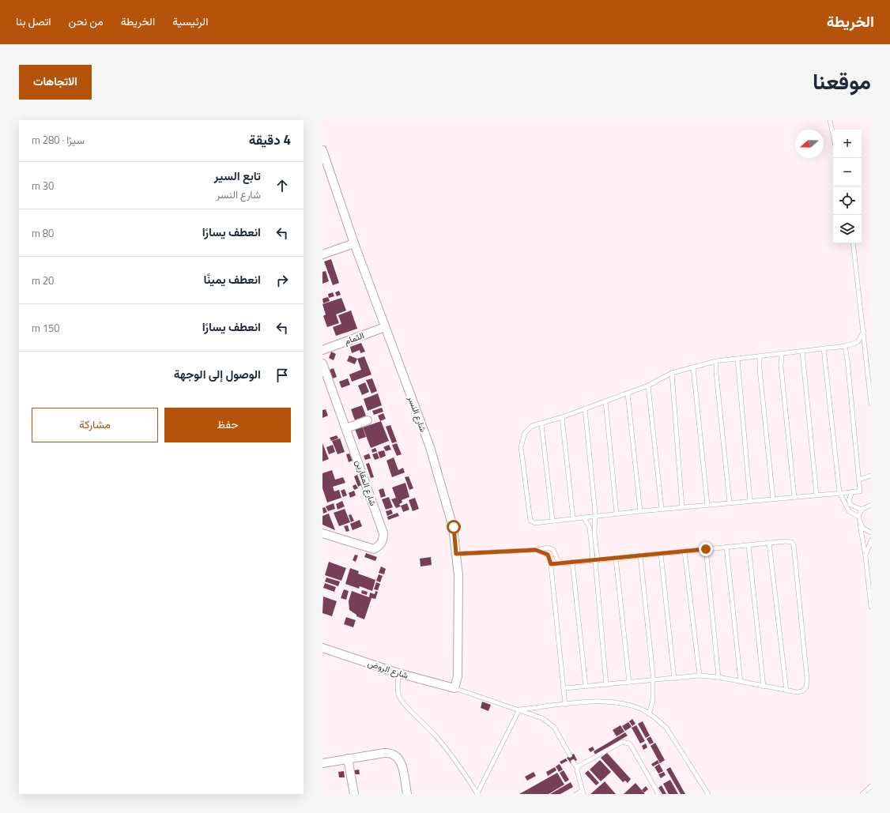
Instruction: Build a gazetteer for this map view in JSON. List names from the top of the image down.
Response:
{
  "streets": {
    "street": [
      "الثمام",
      "شارع النسر",
      "شارع المقارين",
      "شارع الروض"
    ]
  },
  "crossings": [
    ["الثمام", "شارع النسر"],
    ["شارع النسر", "شارع الروض"]
  ],
  "north": "left",
  "page": {
    "header": "الخريطة",
    "nav": [
      "الرئيسية",
      "الخريطة",
      "من نحن",
      "اتصل بنا"
    ],
    "title": "موقعنا",
    "buttons": [
      "الاتجاهات",
      ["حفظ", "مشاركة"]
    ],
    "heading": ["4 دقيقة", "سيرًا · 280 m"],
    "map_buttons": ["+", "−"],
    "list": [
      ["تابع السير", "شارع النسر", "30 m"],
      ["انعطف يسارًا", "80 m"],
      ["انعطف يمينًا", "20 m"],
      ["انعطف يسارًا", "150 m"],
      "الوصول إلى الوجهة"
    ]
  }
}
